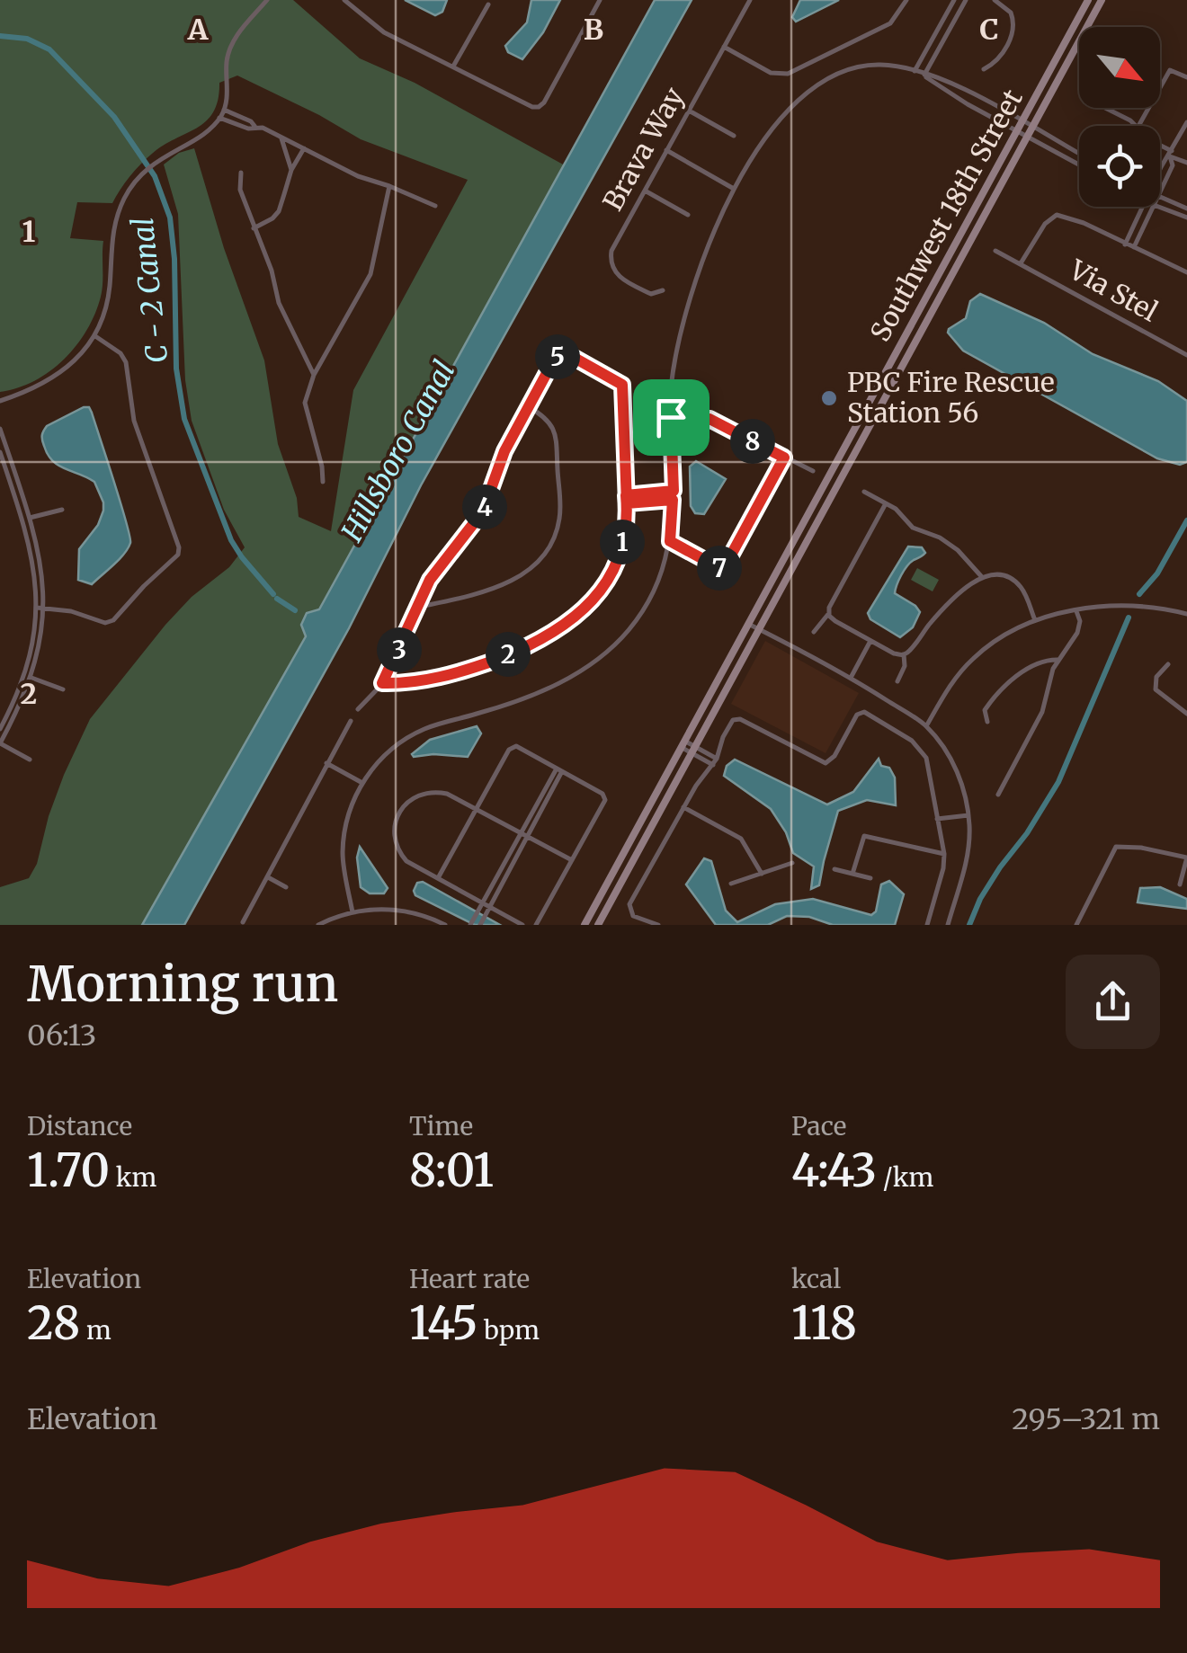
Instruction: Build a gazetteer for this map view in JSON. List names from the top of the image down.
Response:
{
  "streets": {
    "main road": ["Southwest 18th Street"],
    "street": ["Brava Way", "Via Stel"]
  },
  "water": ["C - 2 Canal", "Hillsboro Canal"],
  "places": ["PBC Fire Rescue Station 56"],
  "north": "bottom right",
  "page": {
    "pins": [
      "5",
      "8",
      "4",
      "1",
      "7",
      "3",
      "2"
    ],
    "heading": ["Morning run", "06:13"],
    "stats": [
      ["Distance", "1.70 km"],
      ["Time", "8:01"],
      ["Pace", "4:43 /km"],
      ["Elevation", "28 m"],
      ["Heart rate", "145 bpm"],
      ["kcal", "118"]
    ],
    "chart": ["Elevation", "295–321 m"]
  },
  "grid": {
    "columns": ["A", "B", "C"],
    "rows": ["1", "2"]
  }
}
